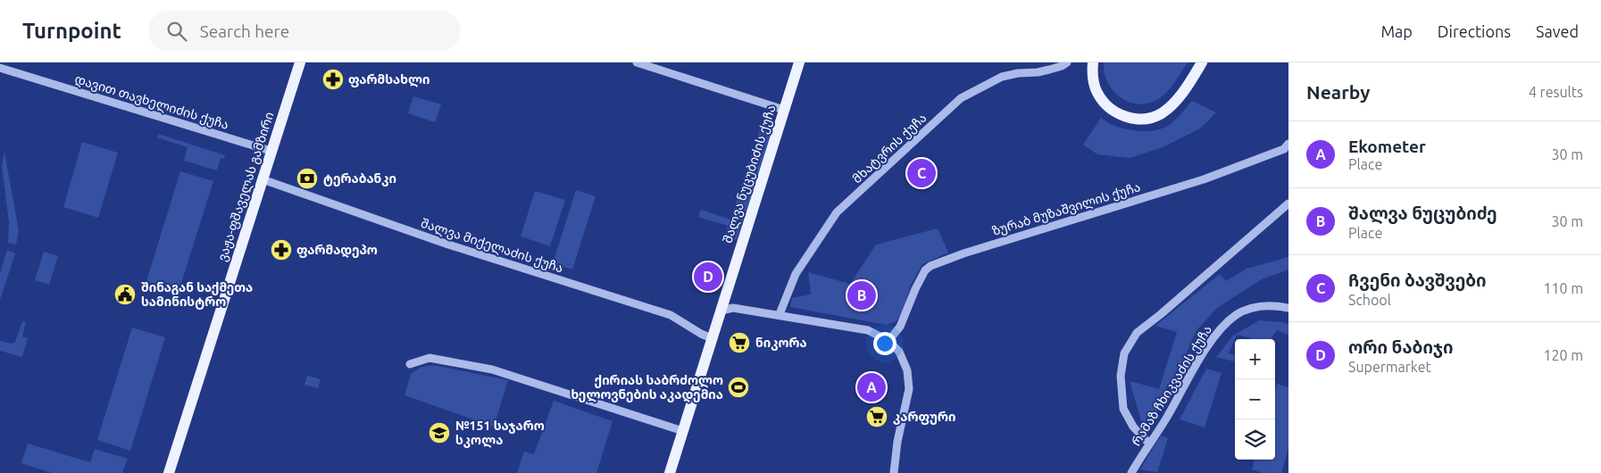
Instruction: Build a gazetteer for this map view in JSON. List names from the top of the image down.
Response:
{
  "streets": {
    "main road": ["შალვა ნუცუბიძის ქუჩა", "ვაჟა-ფშაველას გამზირი"],
    "street": [
      "დავით თავხელიძის ქუჩა",
      "მხატვრის ქუჩა",
      "ზურაბ მუზაშვილის ქუჩა",
      "შალვა მიქელაძის ქუჩა",
      "რამაზ ჩხიკვაძის ქუჩა"
    ]
  },
  "crossings": [
    ["დავით თავხელიძის ქუჩა", "ვაჟა-ფშაველას გამზირი"],
    ["შალვა ნუცუბიძის ქუჩა", "შალვა მიქელაძის ქუჩა"],
    ["ვაჟა-ფშაველას გამზირი", "შალვა მიქელაძის ქუჩა"]
  ],
  "places": {
    "pharmacy": ["ფარმსახლი", "ფარმადეპო"],
    "bank": ["ტერაბანკი"],
    "public building": ["შინაგან საქმეთა სამინისტრო"],
    "supermarket": ["ნიკორა", "კარფური"],
    "sports": ["ქირიას საბრძოლო ხელოვნების აკადემია"],
    "school or university": ["№151 საჯარო სკოლა"]
  },
  "page": {
    "header": "Turnpoint",
    "search": "Search here",
    "nav": ["Map", "Directions", "Saved"],
    "heading": ["Nearby", "4 results"],
    "list": [
      {
        "mark": "A",
        "name": "Ekometer",
        "note": "Place",
        "value": "30 m"
      },
      {
        "mark": "B",
        "name": "შალვა ნუცუბიძე",
        "note": "Place",
        "value": "30 m"
      },
      {
        "mark": "C",
        "name": "Ჩვენი ბავშვები",
        "note": "School",
        "value": "110 m"
      },
      {
        "mark": "D",
        "name": "ორი ნაბიჯი",
        "note": "Supermarket",
        "value": "120 m"
      }
    ],
    "pins": [
      "C",
      "D",
      "B",
      "A"
    ],
    "map_buttons": ["+", "−"]
  }
}
